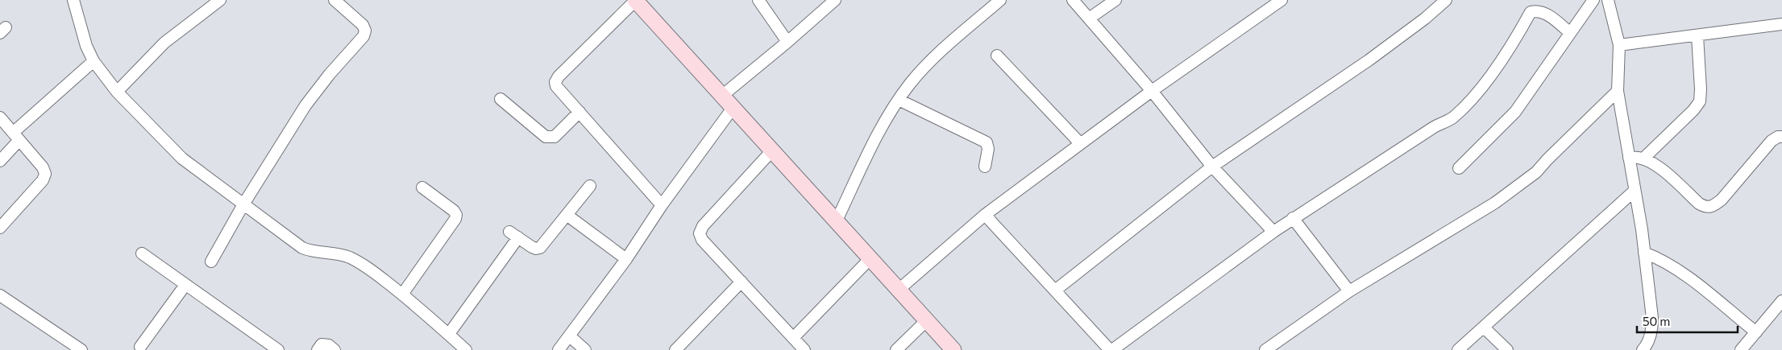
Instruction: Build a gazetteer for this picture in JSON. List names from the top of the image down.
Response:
{
  "scale_bar": "50 m"
}
